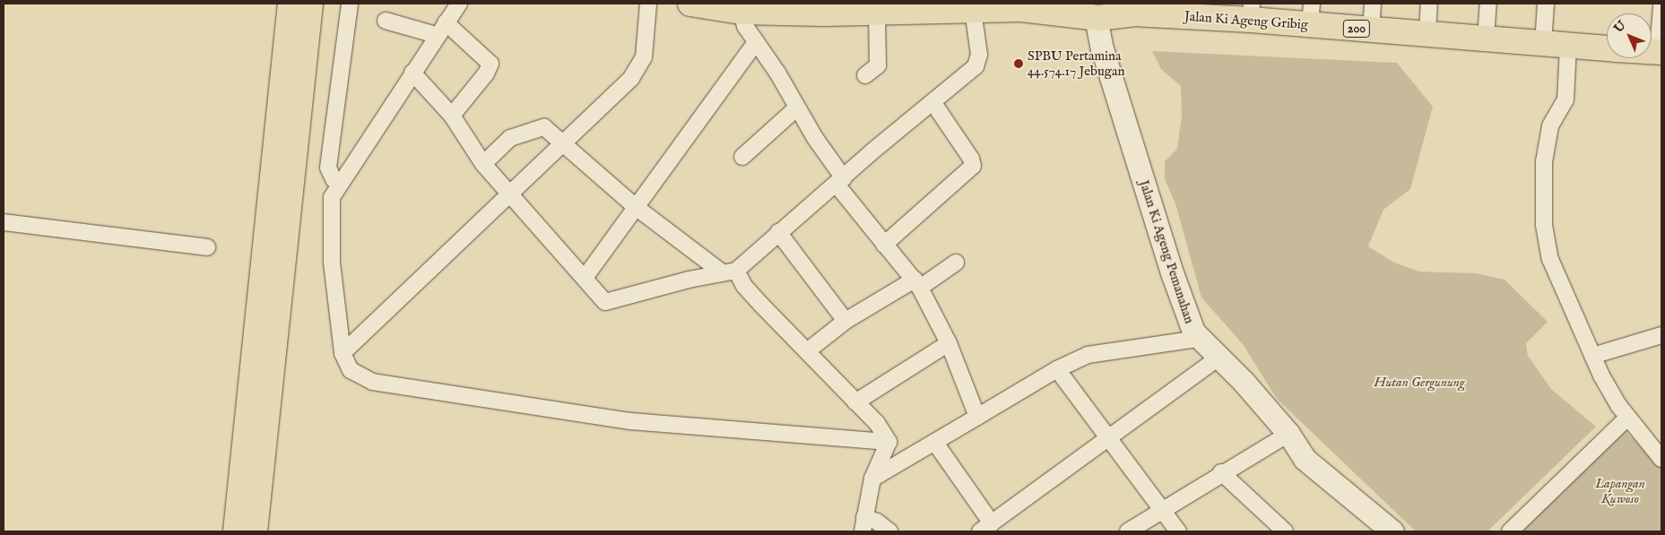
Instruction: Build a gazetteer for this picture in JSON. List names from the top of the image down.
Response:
{
  "streets": {
    "main road": ["Jalan Ki Ageng Gribig", "200"],
    "street": ["Jalan Ki Ageng Pemanahan"]
  },
  "crossings": [
    ["Jalan Ki Ageng Gribig", "Jalan Ki Ageng Pemanahan"]
  ],
  "parks": ["Hutan Gergunung", "Lapangan Kuwoso"],
  "places": ["SPBU Pertamina 44.574.17 Jebugan"],
  "north": "top left"
}
